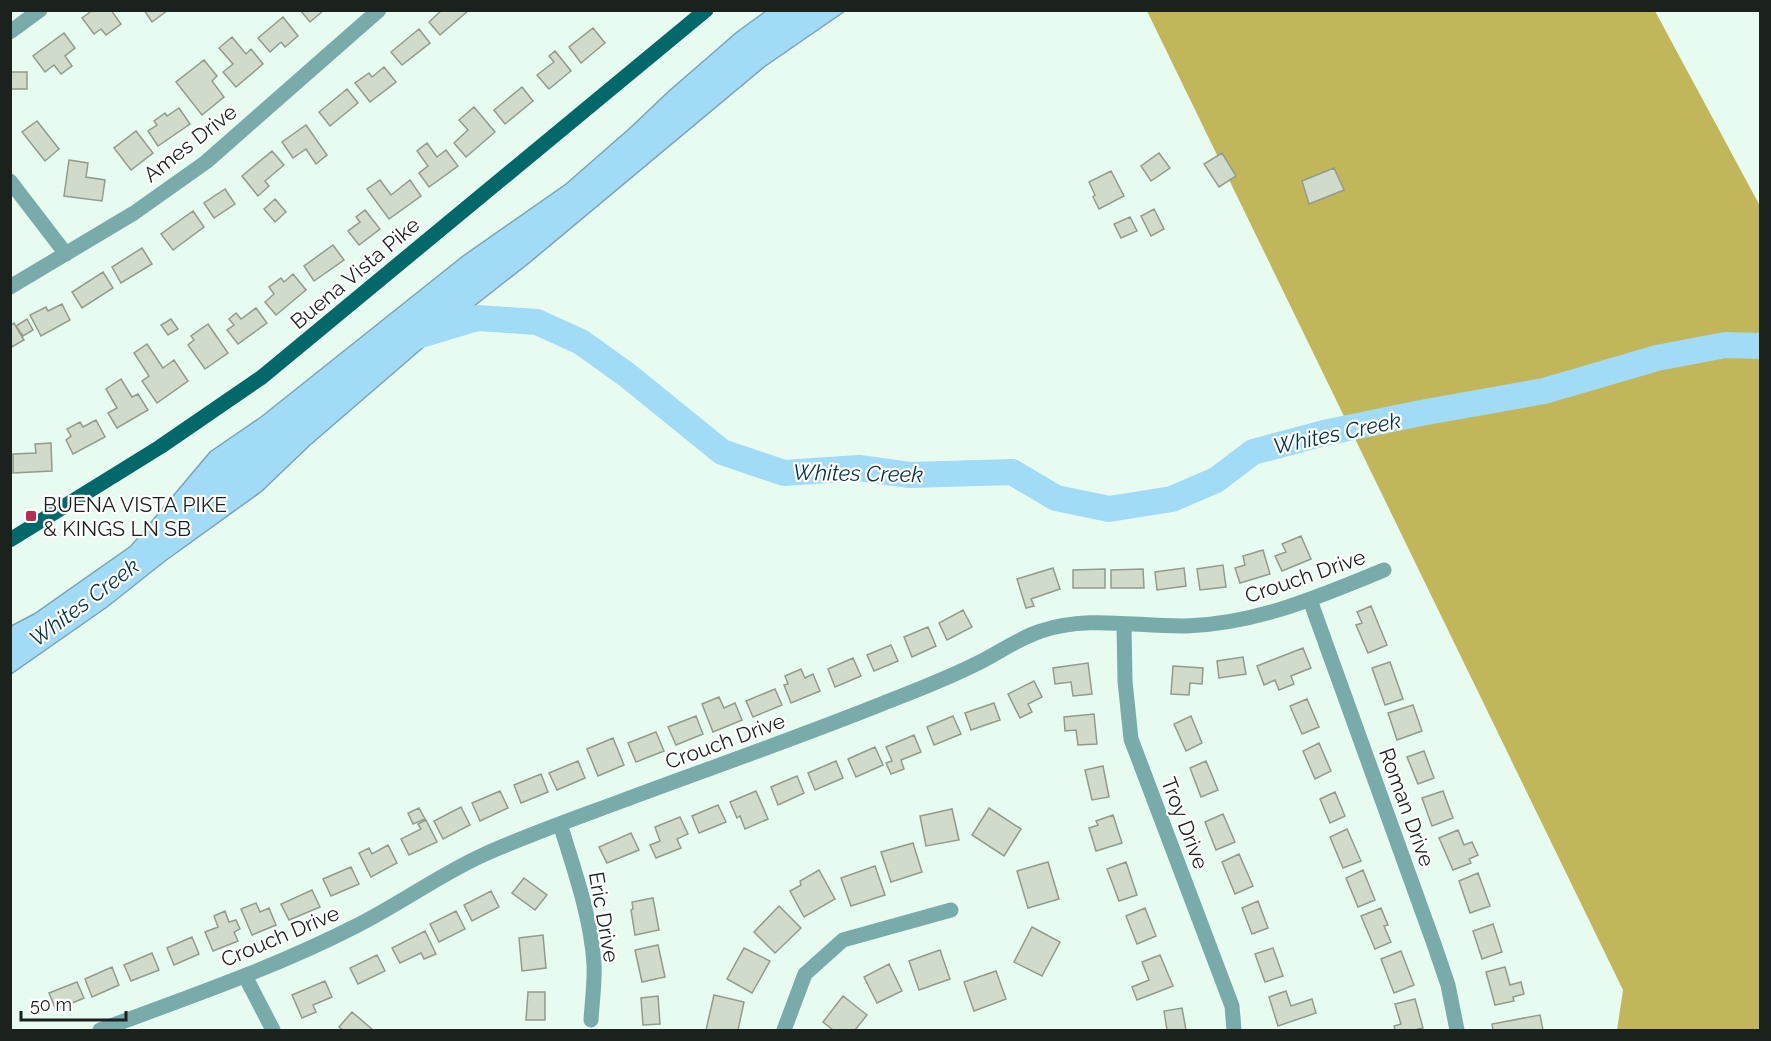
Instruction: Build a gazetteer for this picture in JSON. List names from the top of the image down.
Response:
{
  "streets": {
    "main road": ["Buena Vista Pike"],
    "street": [
      "Ames Drive",
      "Crouch Drive",
      "Roman Drive",
      "Troy Drive",
      "Eric Drive"
    ]
  },
  "crossings": [
    ["Crouch Drive", "Roman Drive"],
    ["Crouch Drive", "Troy Drive"],
    ["Crouch Drive", "Eric Drive"]
  ],
  "water": ["Whites Creek"],
  "places": {
    "transit": ["BUENA VISTA PIKE & KINGS LN SB"]
  },
  "scale_bar": "50 m"
}
